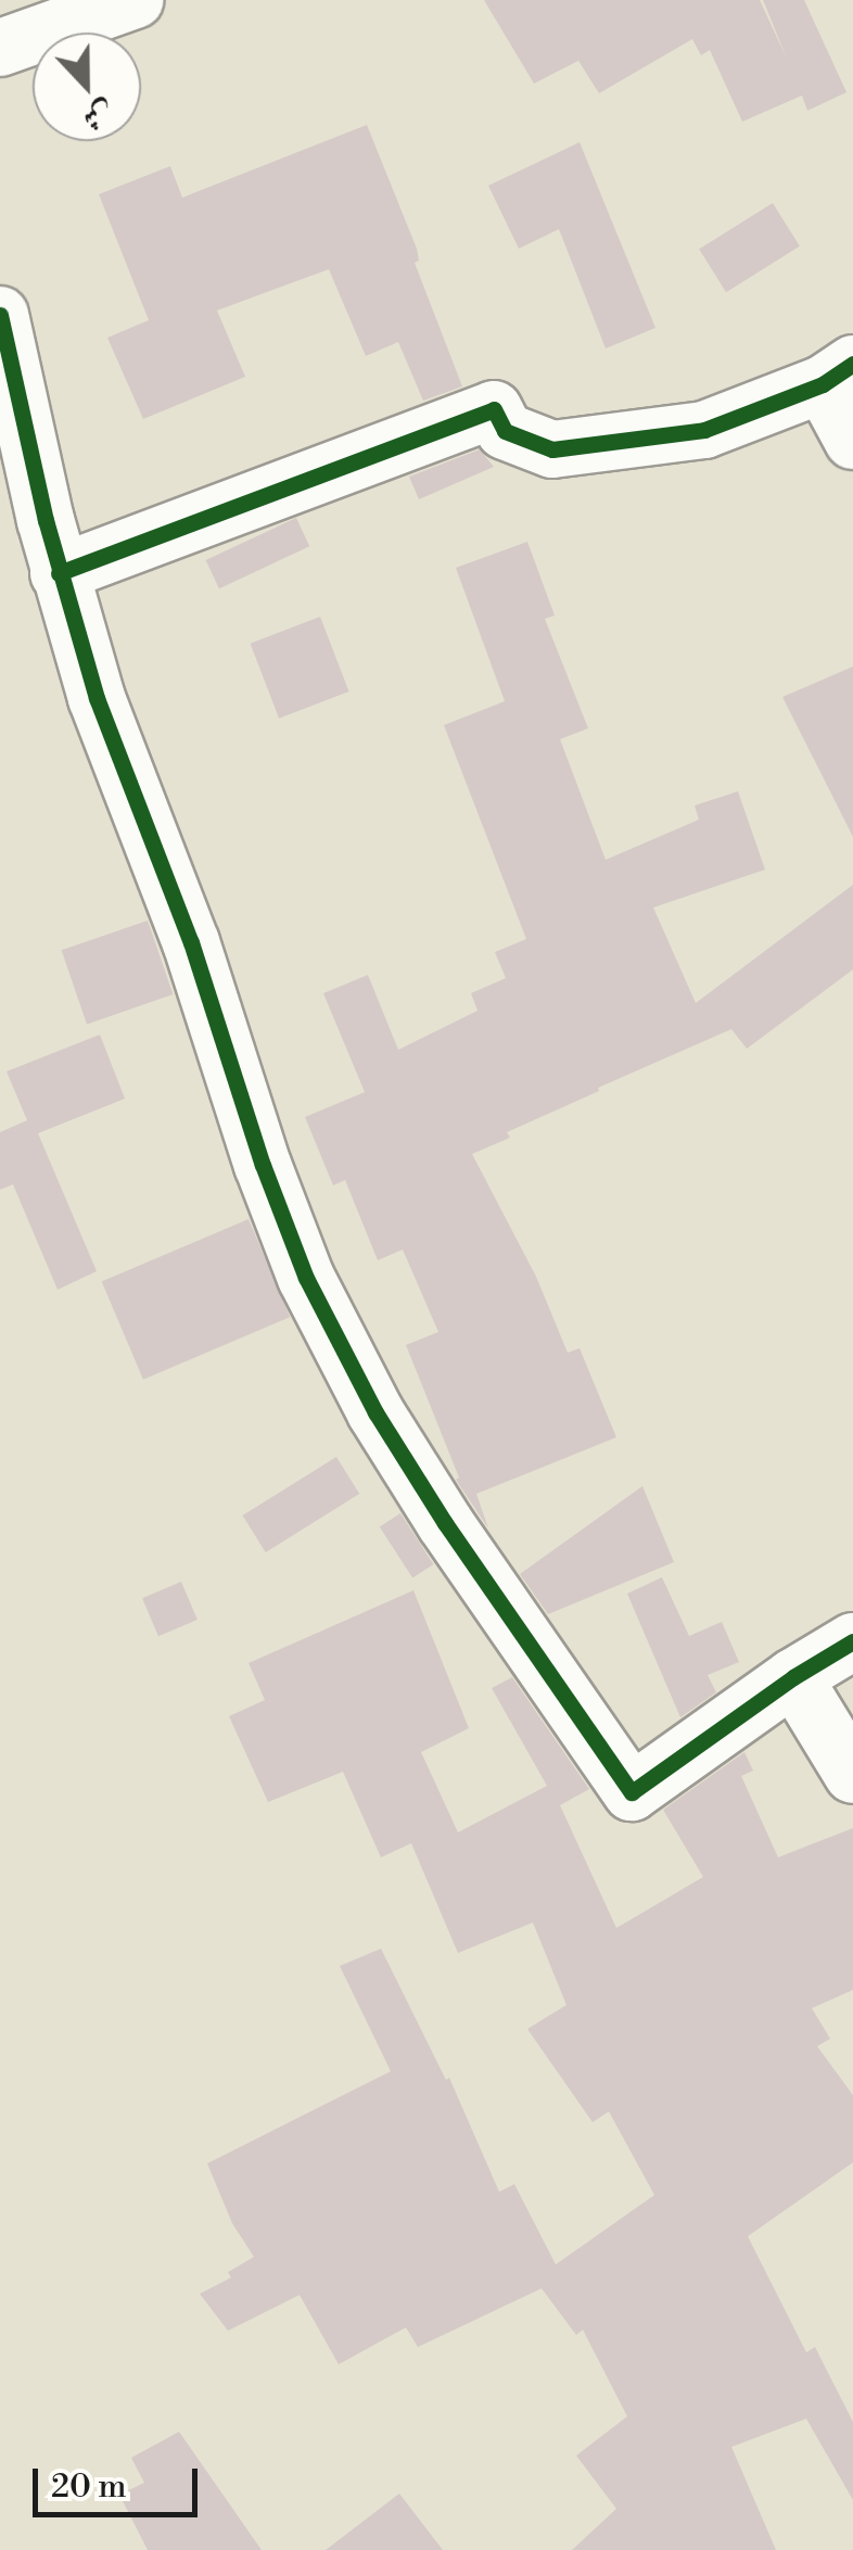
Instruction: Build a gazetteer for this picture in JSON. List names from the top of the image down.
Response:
{
  "scale_bar": "20 m",
  "north": "bottom"
}
